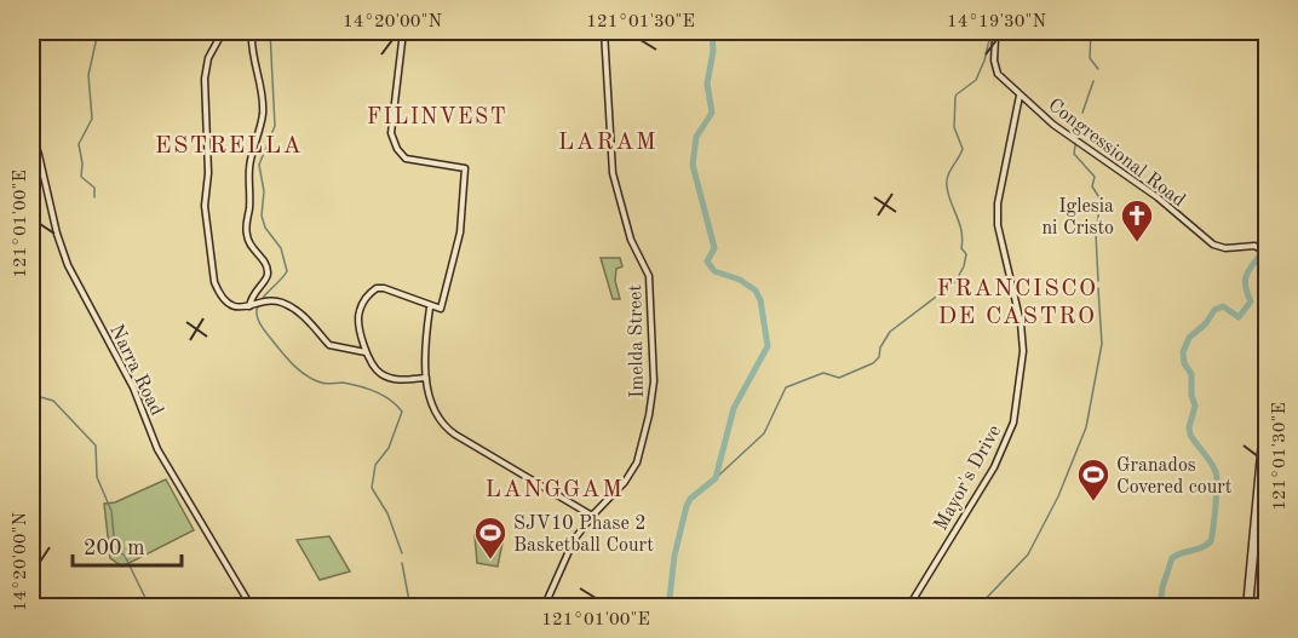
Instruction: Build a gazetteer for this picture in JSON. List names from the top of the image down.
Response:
{
  "streets": {
    "street": [
      "Congressional Road",
      "Imelda Street",
      "Narra Road",
      "Mayor's Drive"
    ]
  },
  "crossings": [
    ["Congressional Road", "Mayor's Drive"]
  ],
  "districts": [
    "FILINVEST",
    "LARAM",
    "ESTRELLA",
    "FRANCISCO DE CASTRO",
    "LANGGAM"
  ],
  "places": {
    "church": ["Iglesia ni Cristo"],
    "sports": ["Granados Covered court", "SJV10 Phase 2 Basketball Court"]
  },
  "scale_bar": "200 m",
  "coordinates": [
    "14°20'00\"N",
    "121°01'30\"E",
    "14°19'30\"N",
    "121°01'00\"E"
  ]
}
